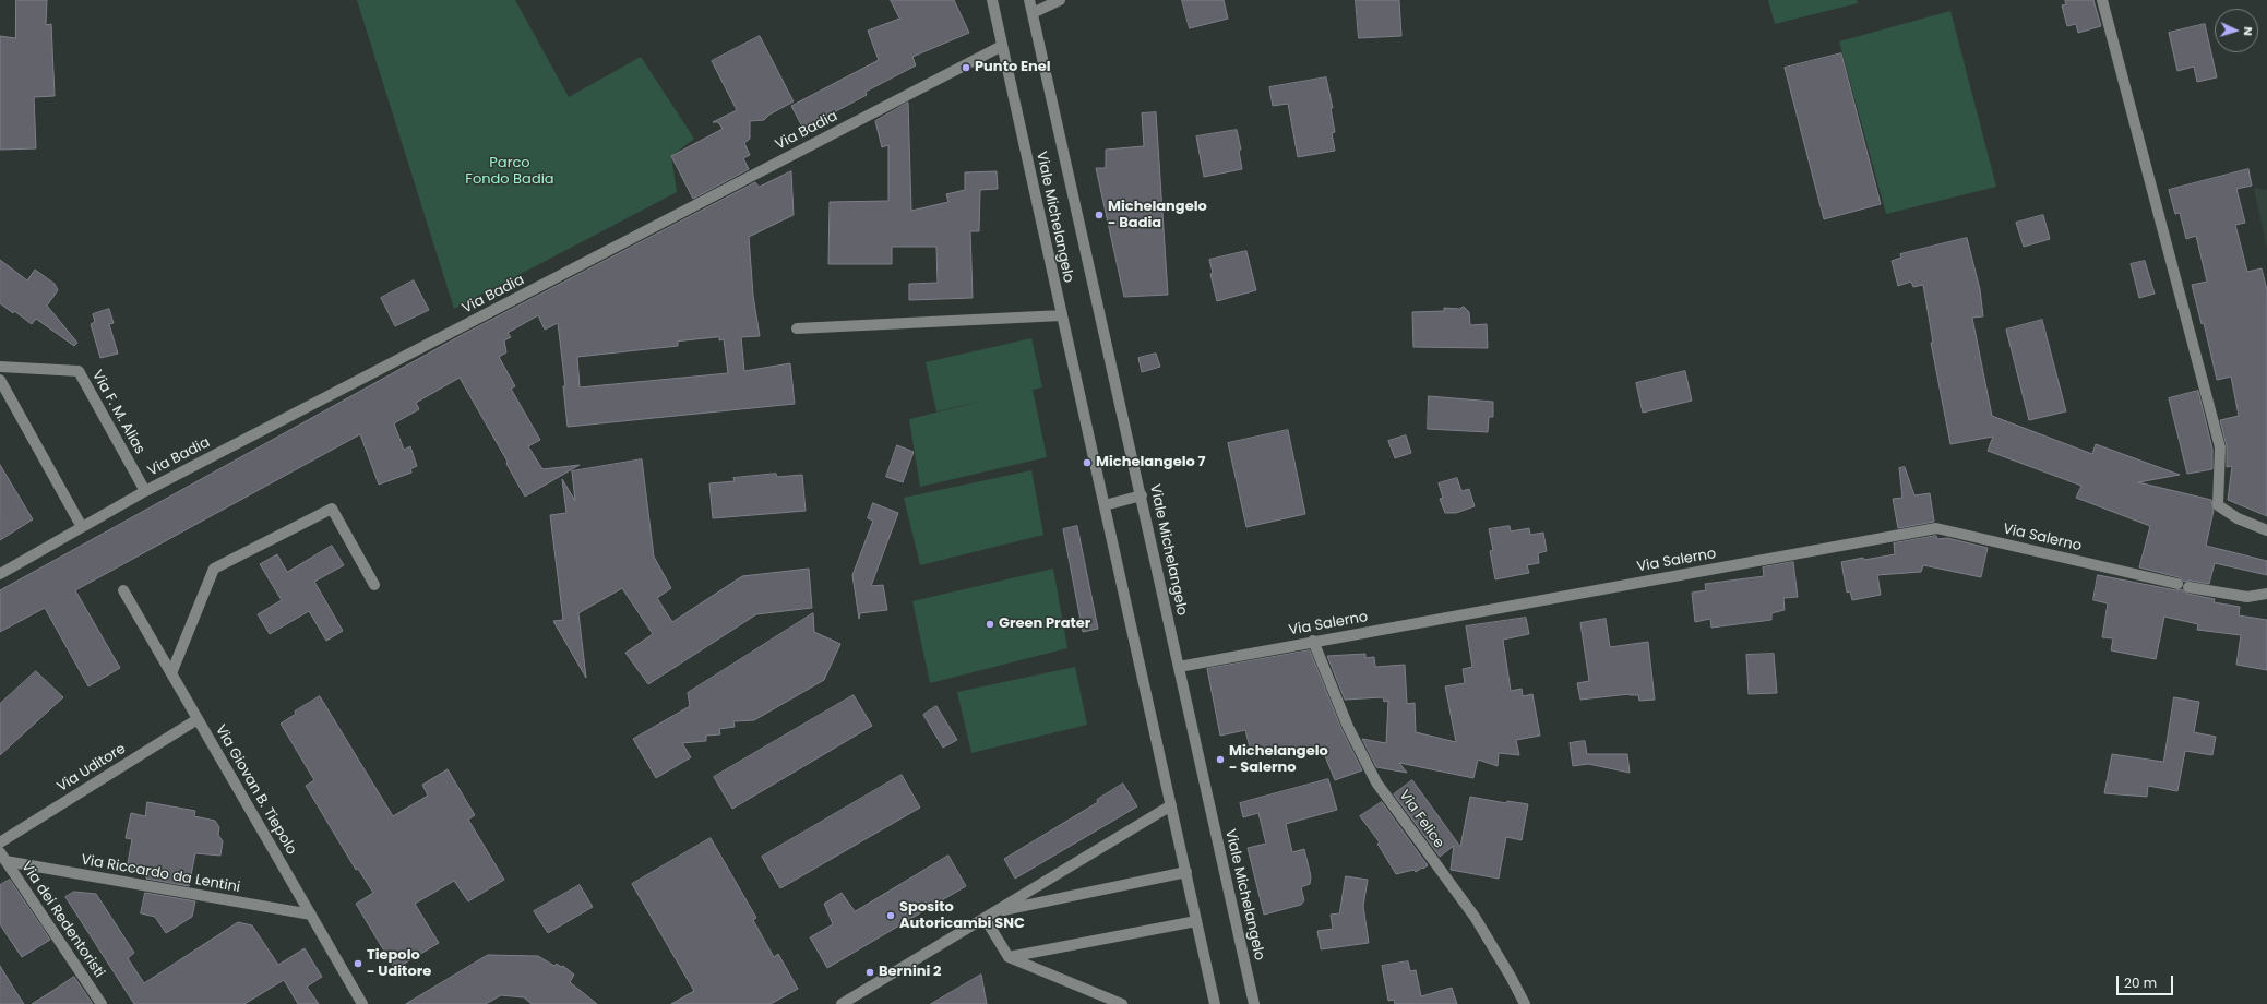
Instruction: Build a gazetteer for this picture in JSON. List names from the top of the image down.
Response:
{
  "streets": {
    "street": [
      "Via Badia",
      "Viale Michelangelo",
      "Via F. M. Alias",
      "Via Salerno",
      "Via Uditore",
      "Via Giovan B. Tiepolo",
      "Via Felice",
      "Via Riccardo da Lentini",
      "Via dei Redentoristi"
    ]
  },
  "crossings": [
    ["Via Badia", "Viale Michelangelo"],
    ["Via Badia", "Via F. M. Alias"],
    ["Viale Michelangelo", "Via Salerno"],
    ["Via Salerno", "Via Felice"],
    ["Via Uditore", "Via Giovan B. Tiepolo"],
    ["Via Giovan B. Tiepolo", "Via Riccardo da Lentini"],
    ["Via Riccardo da Lentini", "Via dei Redentoristi"]
  ],
  "parks": ["Parco Fondo Badia"],
  "places": [
    "Punto Enel",
    "Michelangelo - Badia",
    "Michelangelo 7",
    "Green Prater",
    "Michelangelo - Salerno",
    "Sposito Autoricambi SNC",
    "Tiepolo - Uditore",
    "Bernini 2"
  ],
  "scale_bar": "20 m",
  "north": "right"
}
